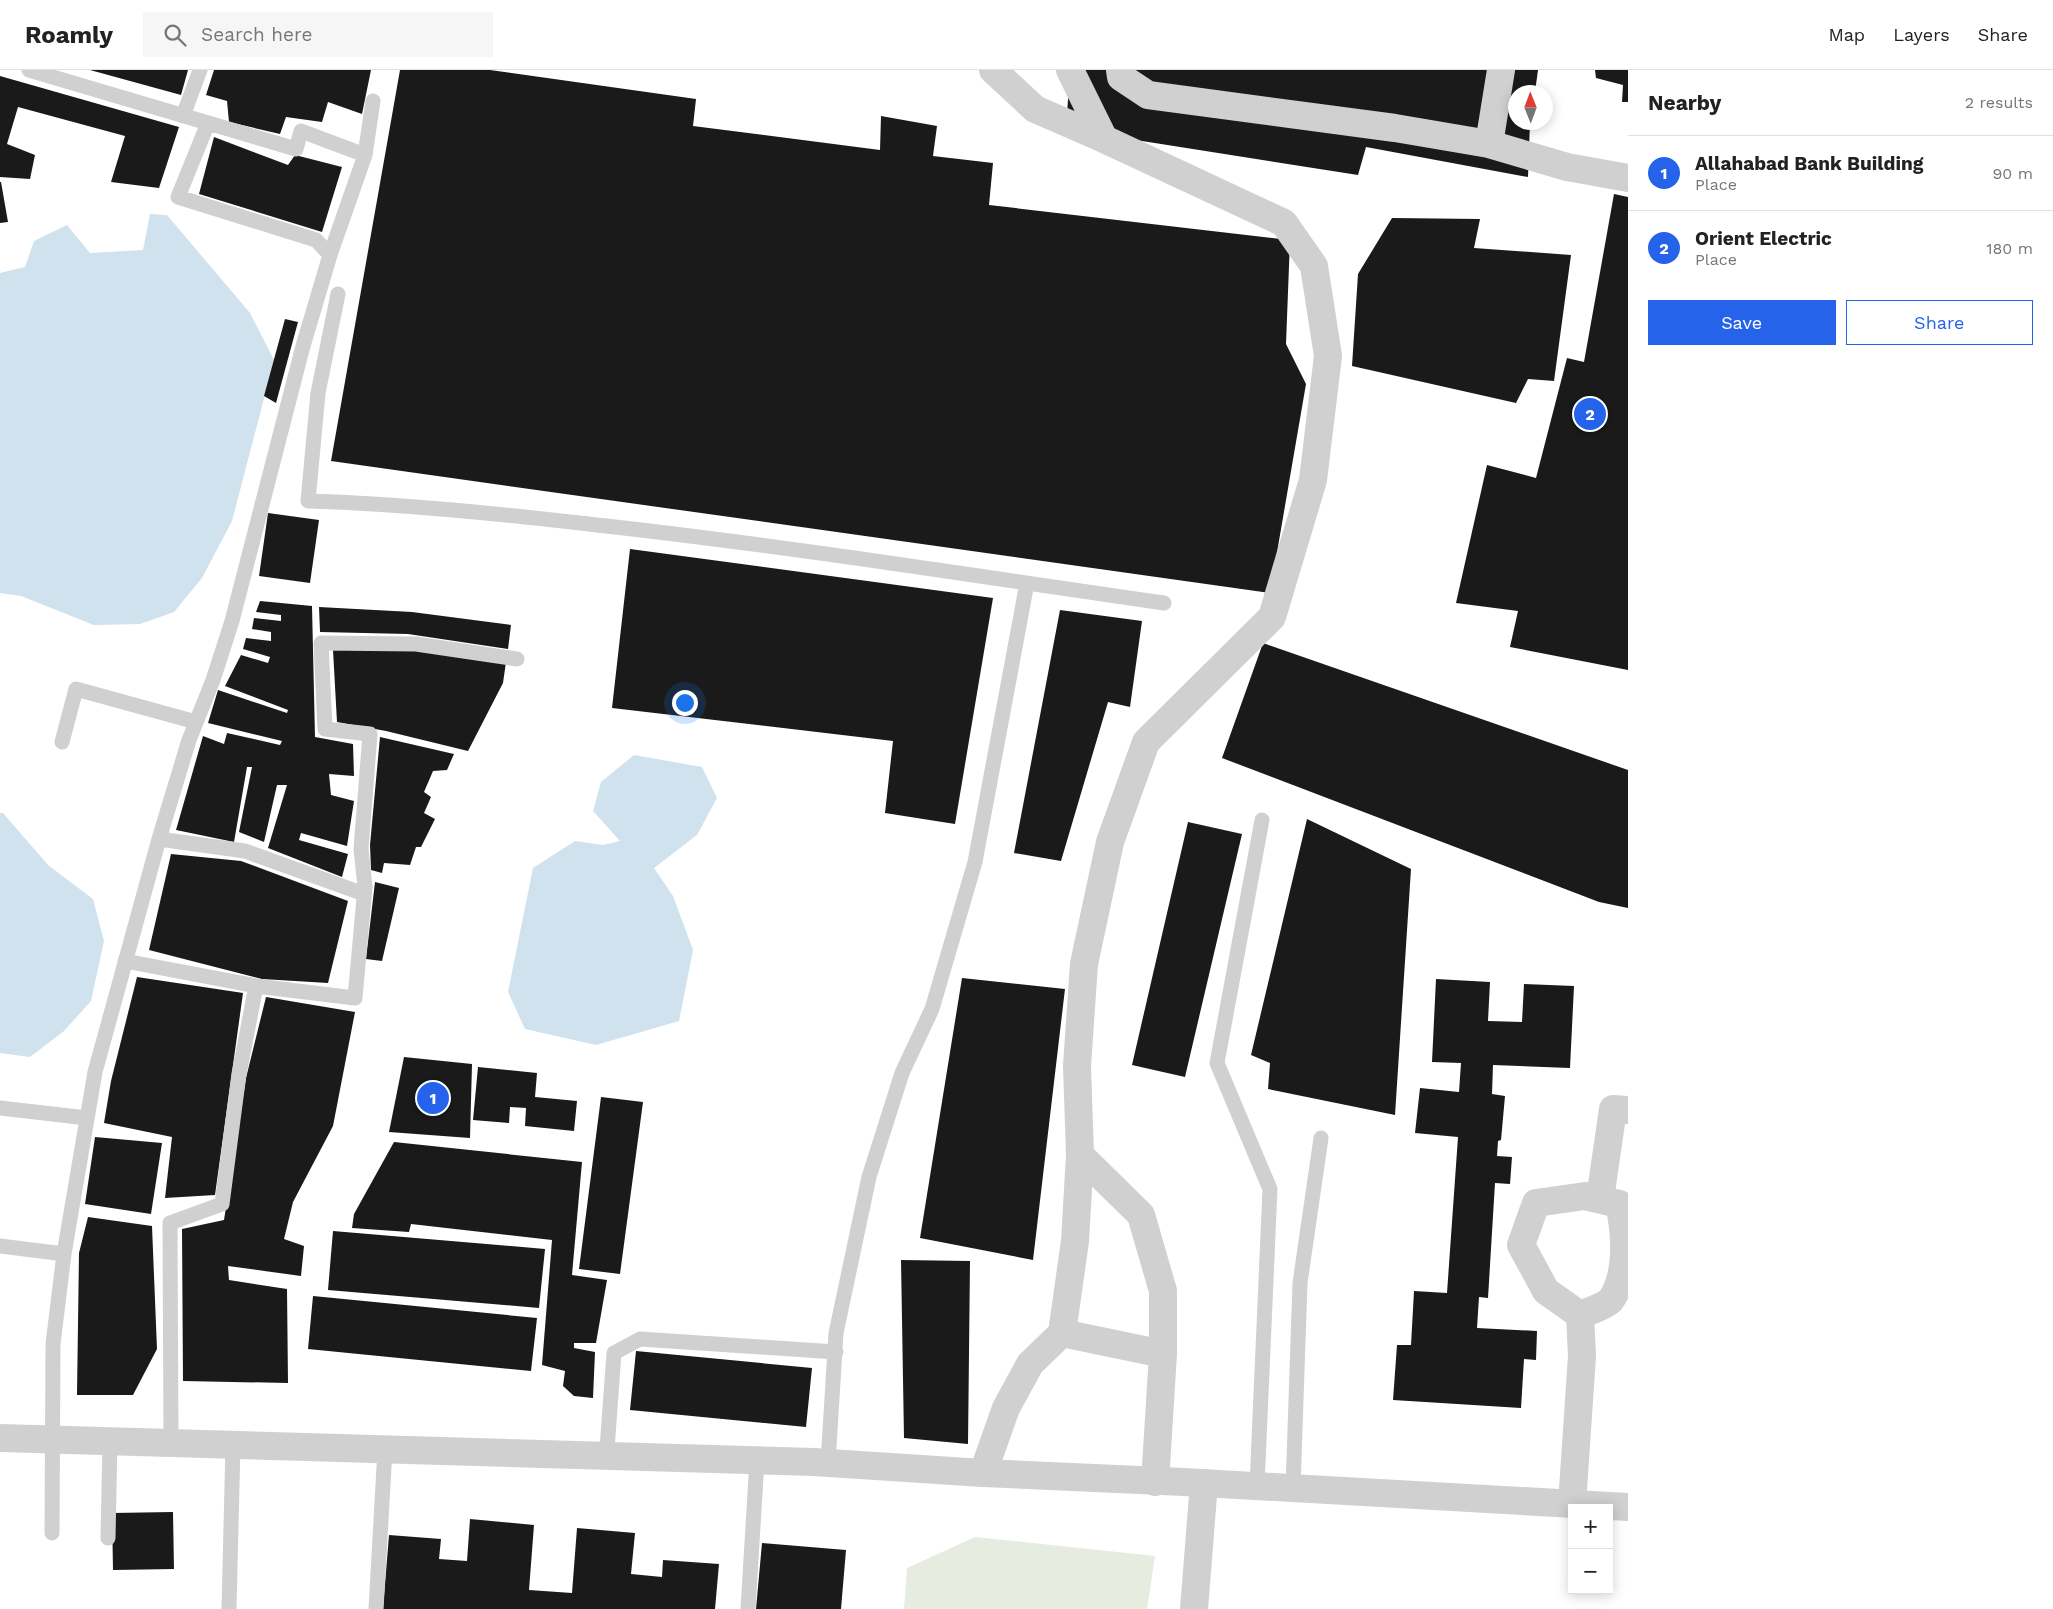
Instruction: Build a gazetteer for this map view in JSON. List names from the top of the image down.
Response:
{
  "north": "top",
  "page": {
    "header": "Roamly",
    "search": "Search here",
    "nav": ["Map", "Layers", "Share"],
    "heading": ["Nearby", "2 results"],
    "list": [
      {
        "mark": "1",
        "name": "Allahabad Bank Building",
        "note": "Place",
        "value": "90 m"
      },
      {
        "mark": "2",
        "name": "Orient Electric",
        "note": "Place",
        "value": "180 m"
      }
    ],
    "buttons": ["Save", "Share"],
    "pins": ["2", "1"],
    "map_buttons": ["+", "−"]
  }
}
